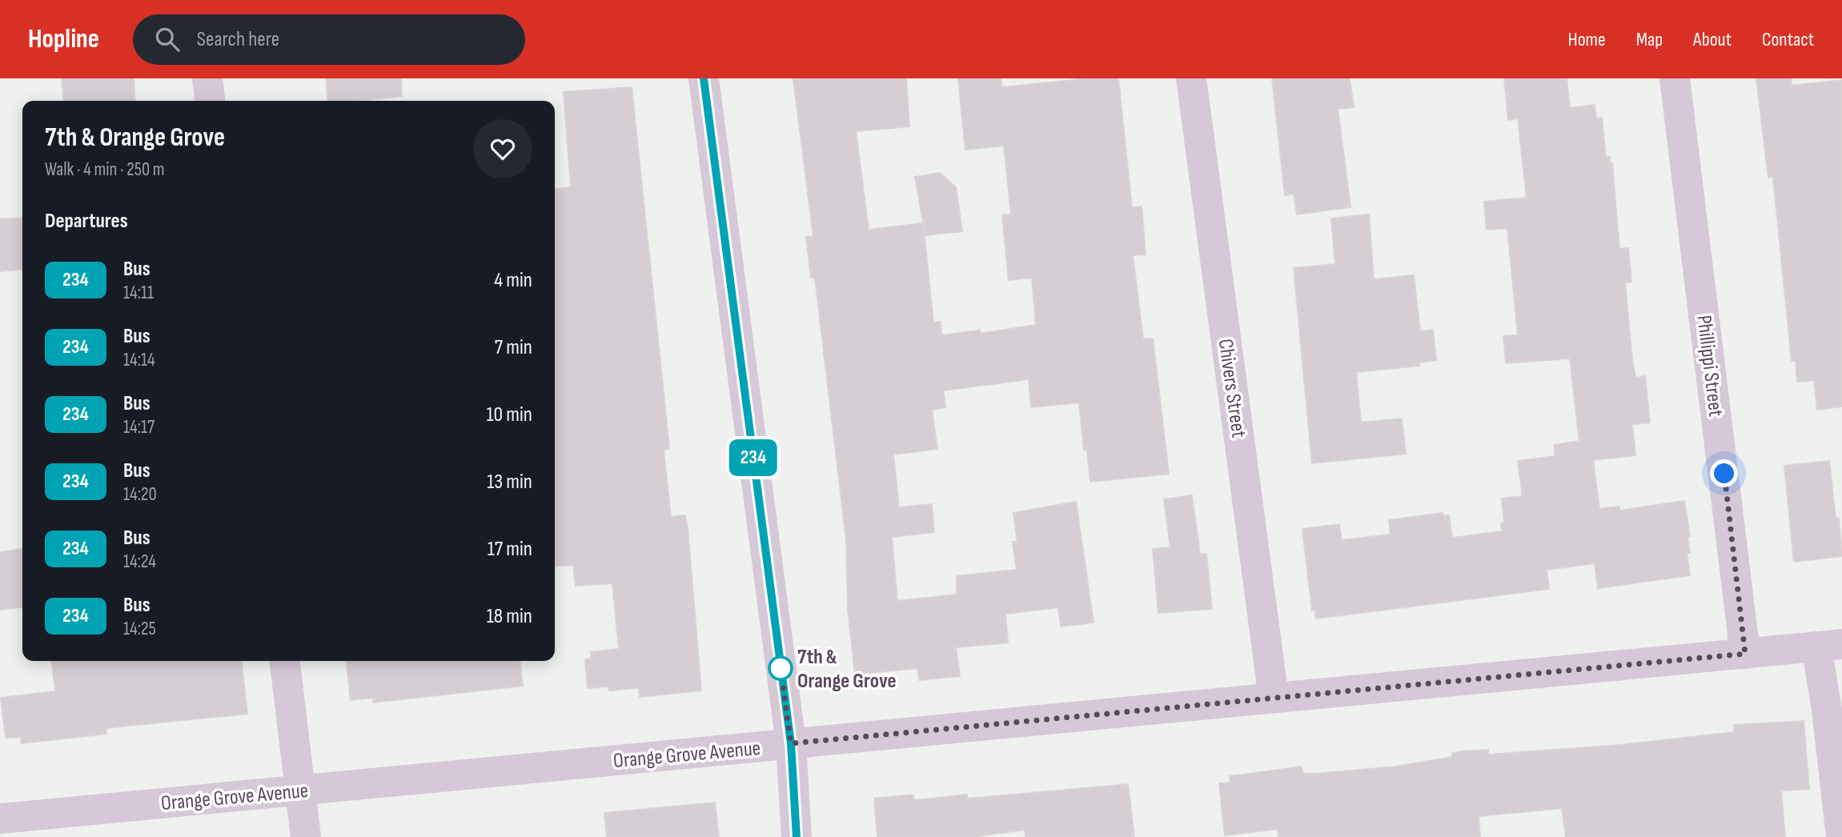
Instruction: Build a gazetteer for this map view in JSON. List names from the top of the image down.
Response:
{
  "streets": {
    "street": ["Phillippi Street", "Chivers Street", "Orange Grove Avenue"]
  },
  "crossings": [
    ["Phillippi Street", "Orange Grove Avenue"],
    ["Chivers Street", "Orange Grove Avenue"]
  ],
  "places": ["7th & Orange Grove"],
  "lines": ["bus line 234"],
  "page": {
    "header": "Hopline",
    "search": "Search here",
    "nav": [
      "Home",
      "Map",
      "About",
      "Contact"
    ],
    "on_map": "234",
    "heading": [
      ["7th & Orange Grove", "Walk · 4 min · 250 m"],
      "Departures"
    ],
    "list": [
      {
        "mark": "234",
        "name": "Bus",
        "note": "14:11",
        "value": "4 min"
      },
      {
        "mark": "234",
        "name": "Bus",
        "note": "14:14",
        "value": "7 min"
      },
      {
        "mark": "234",
        "name": "Bus",
        "note": "14:17",
        "value": "10 min"
      },
      {
        "mark": "234",
        "name": "Bus",
        "note": "14:20",
        "value": "13 min"
      },
      {
        "mark": "234",
        "name": "Bus",
        "note": "14:24",
        "value": "17 min"
      },
      {
        "mark": "234",
        "name": "Bus",
        "note": "14:25",
        "value": "18 min"
      }
    ]
  }
}
